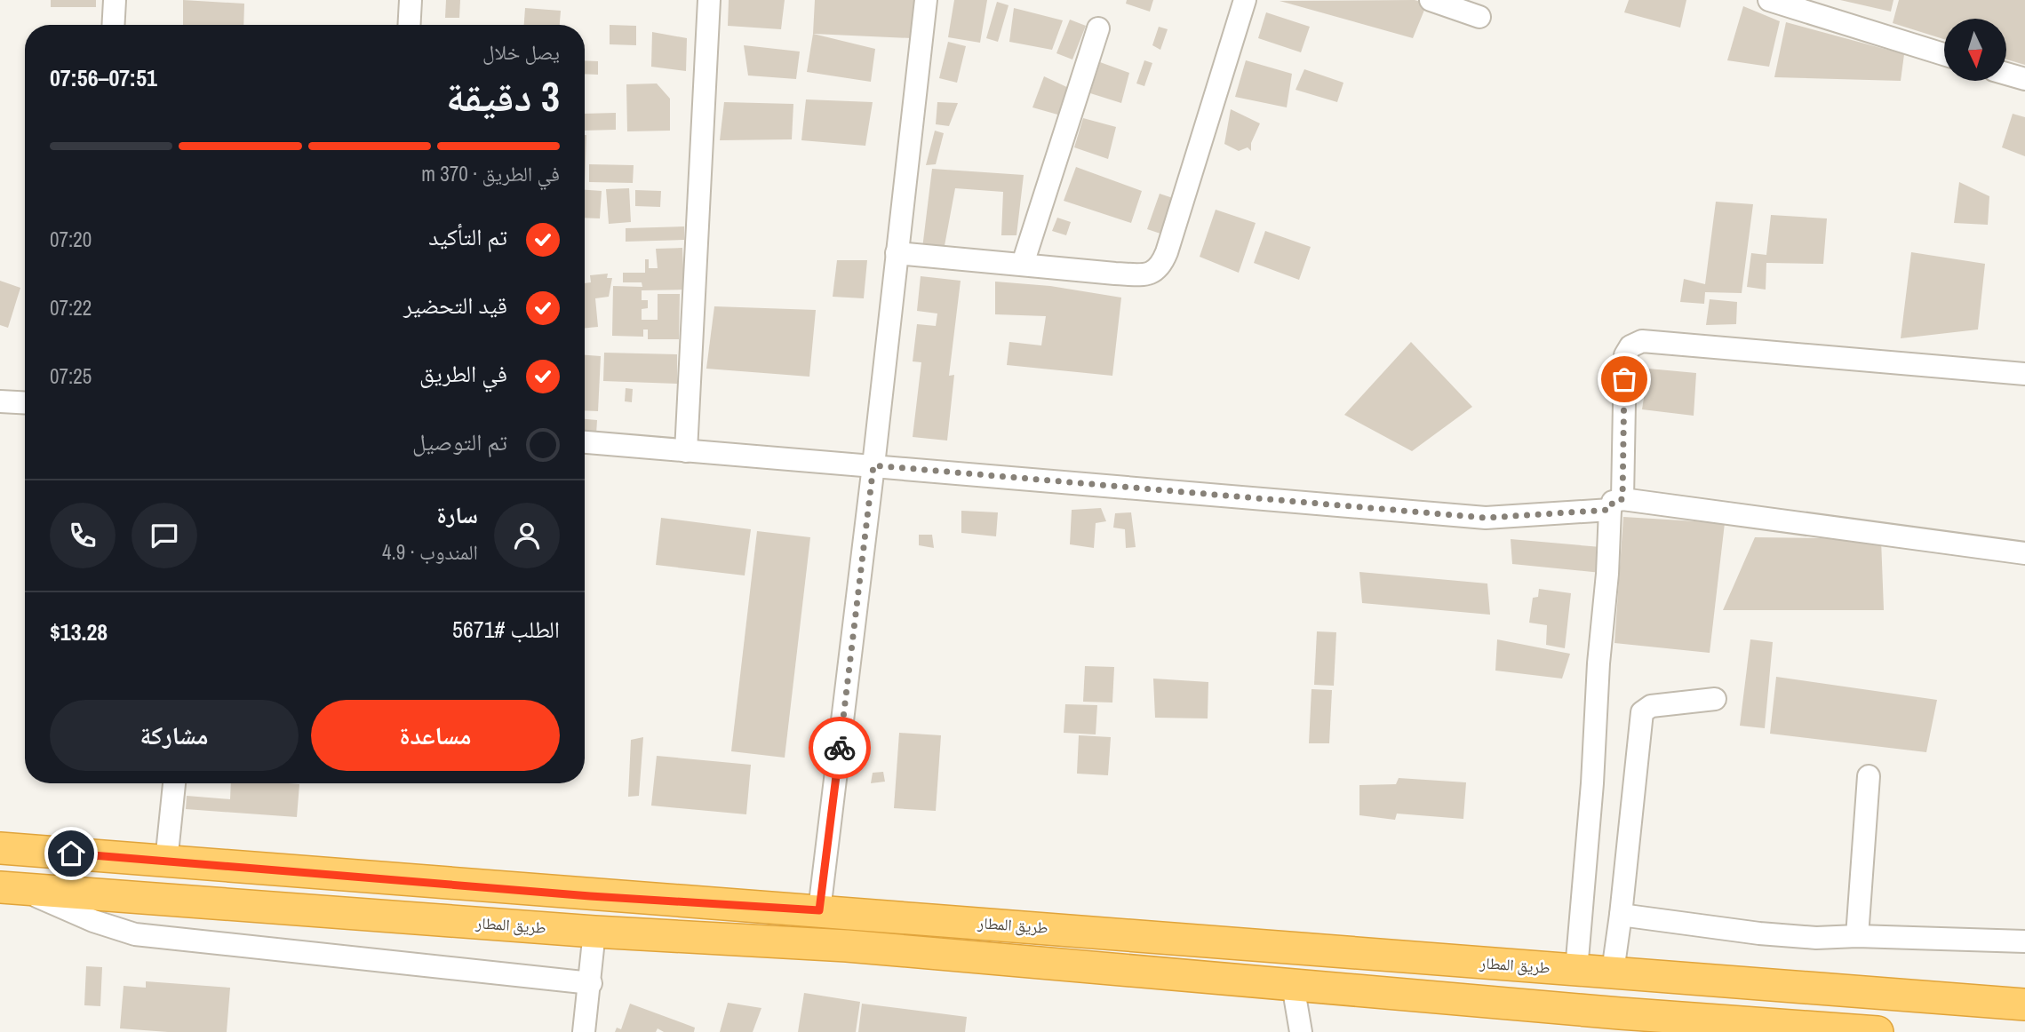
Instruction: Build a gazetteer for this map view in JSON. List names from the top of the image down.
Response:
{
  "streets": {
    "highway": ["طريق المطار"]
  },
  "north": "bottom",
  "page": {
    "heading": ["3 دقيقة", "يصل خلال", "07:51–07:56"],
    "panel": [
      "سارة",
      "المندوب · 4.9",
      "الطلب #5671",
      "$13.28"
    ],
    "bar": "في الطريق · 370 m",
    "list": [
      ["تم التأكيد", "07:20"],
      ["قيد التحضير", "07:22"],
      ["في الطريق", "07:25"],
      "تم التوصيل"
    ],
    "buttons": ["مساعدة", "مشاركة"]
  }
}
